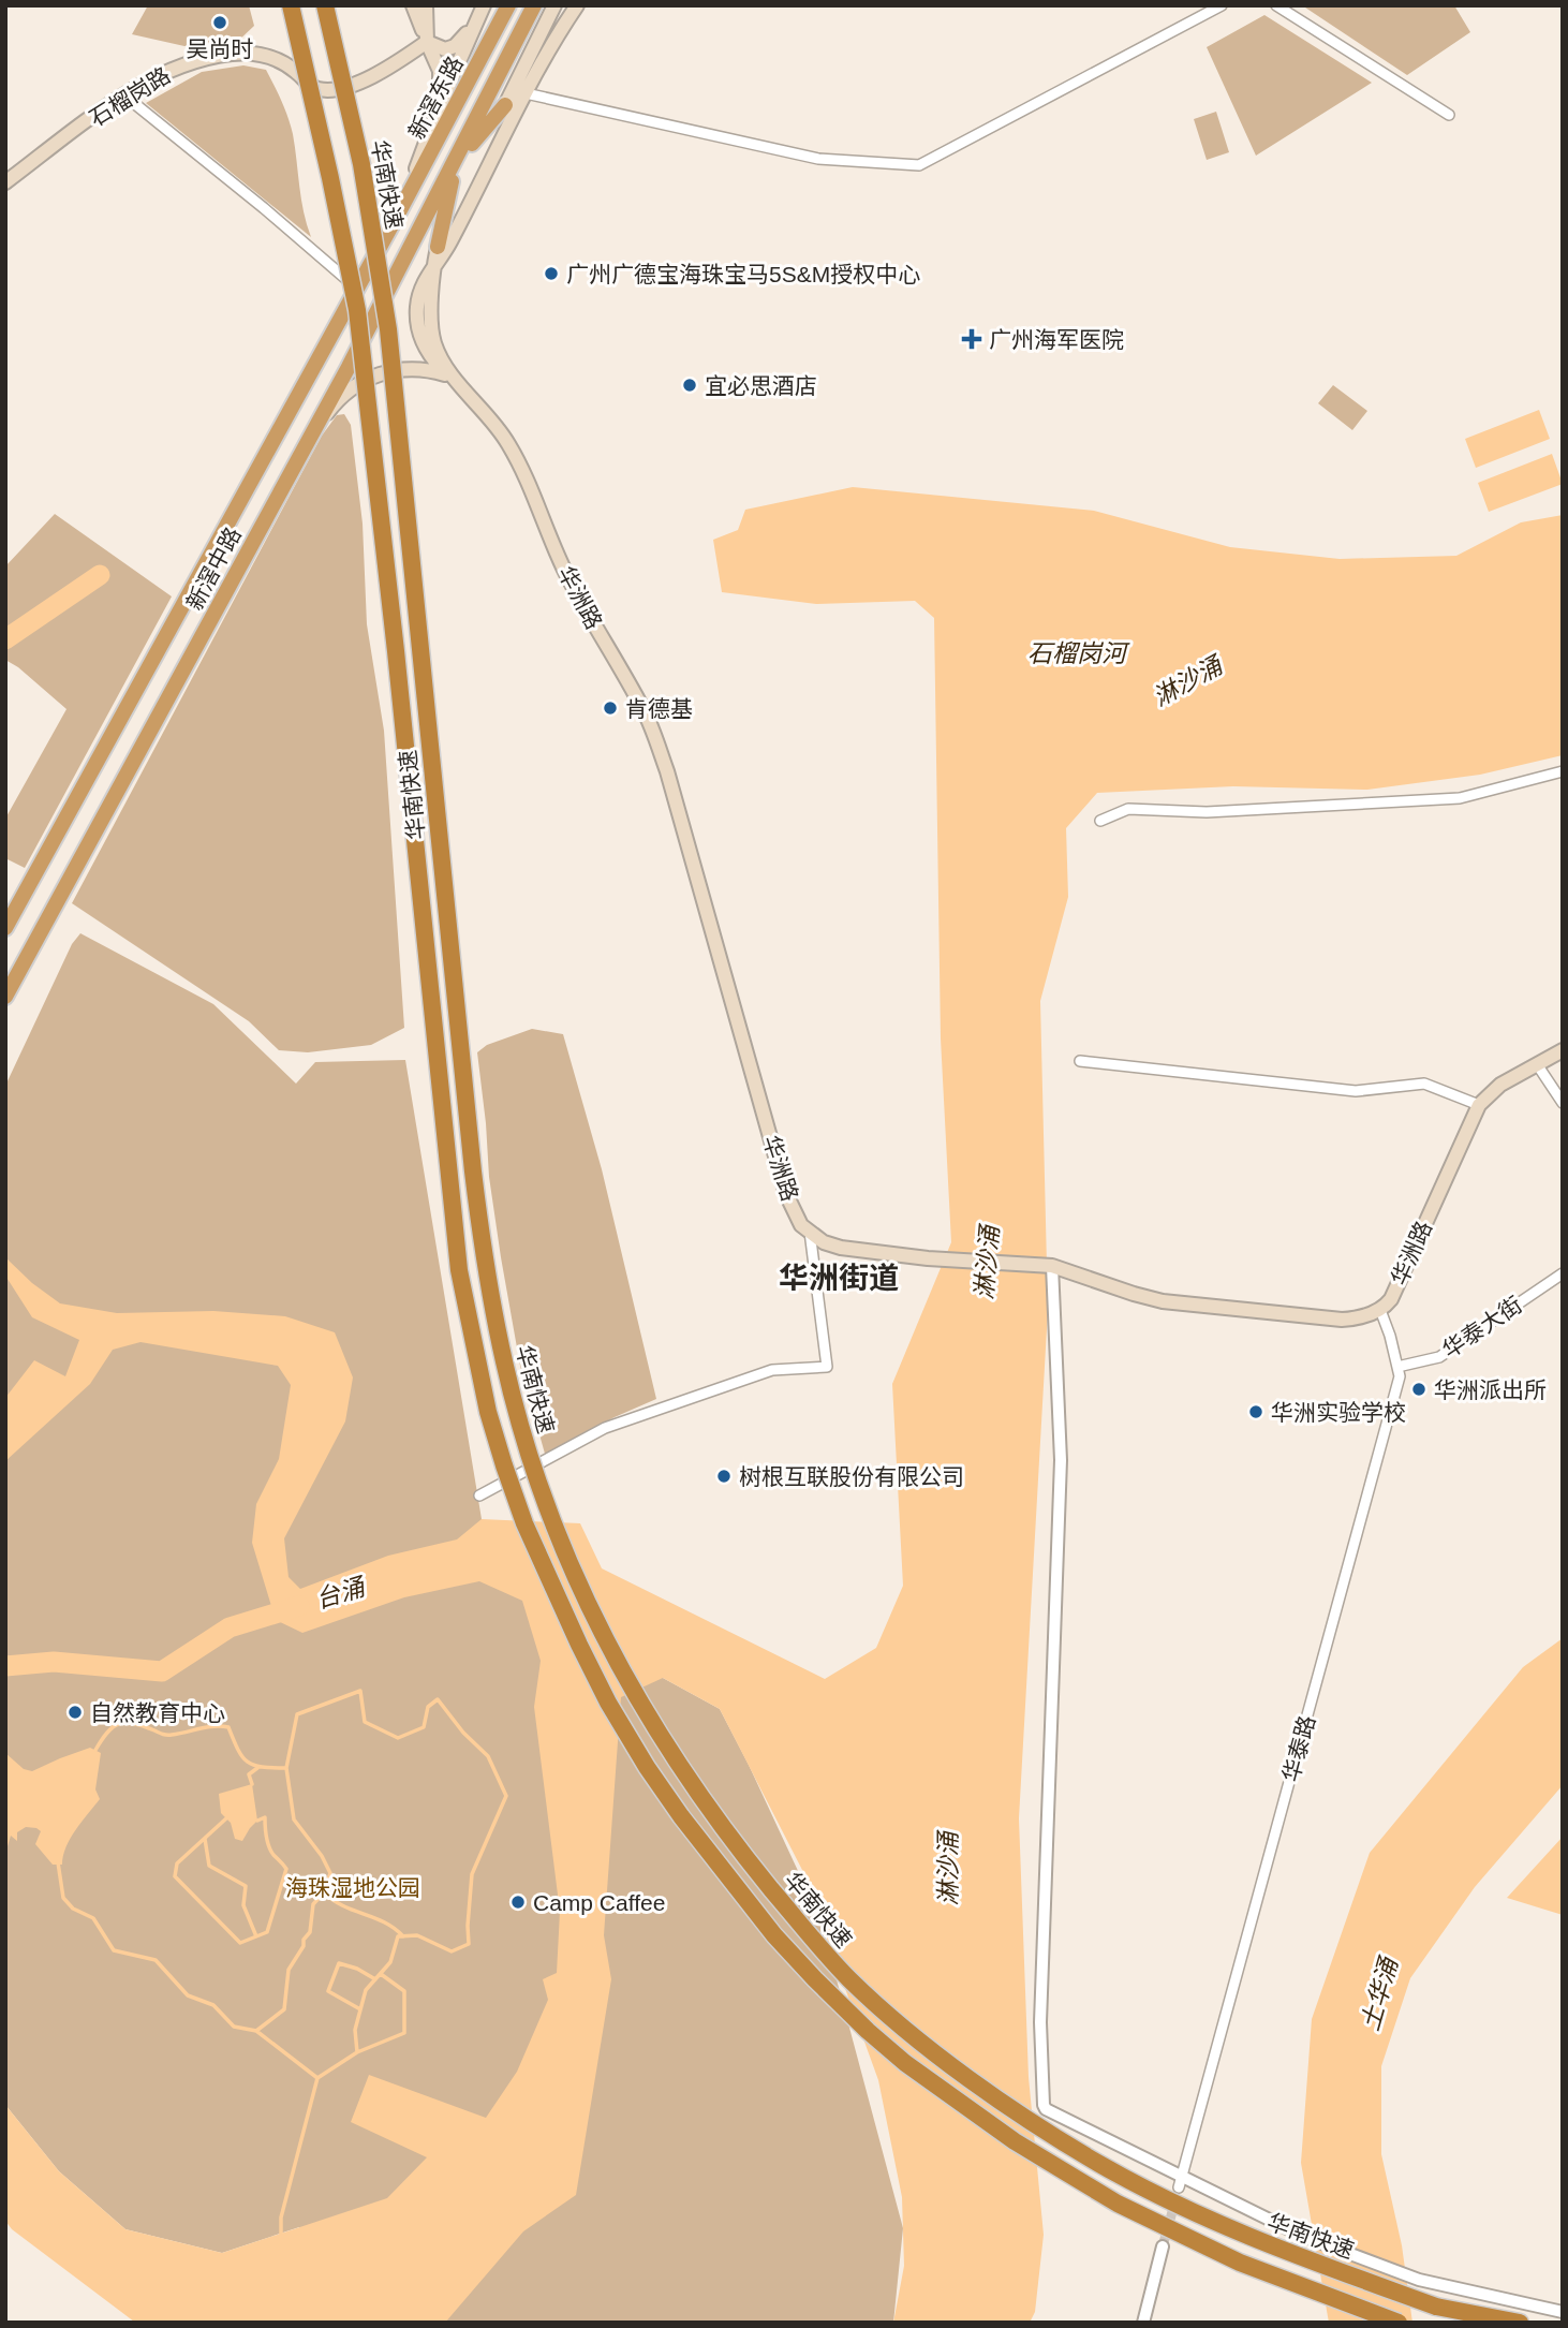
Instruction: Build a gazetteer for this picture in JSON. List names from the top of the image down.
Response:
{
  "streets": {
    "highway": ["新滘东路", "华南快速", "新滘中路"],
    "main road": ["石榴岗路", "华洲路"],
    "street": ["华泰大街", "华泰路"]
  },
  "crossings": [
    ["新滘东路", "新滘中路"],
    ["华洲路", "华泰路"],
    ["华泰大街", "华泰路"]
  ],
  "districts": ["华洲街道"],
  "water": [
    "石榴岗河",
    "淋沙涌",
    "台涌",
    "土华涌"
  ],
  "parks": ["海珠湿地公园"],
  "places": {
    "other": [
      "吴尚时",
      "广州广德宝海珠宝马5S&M授权中心",
      "宜必思酒店",
      "肯德基",
      "华洲派出所",
      "华洲实验学校",
      "树根互联股份有限公司",
      "自然教育中心",
      "Camp Caffee"
    ],
    "health": ["广州海军医院"]
  }
}
